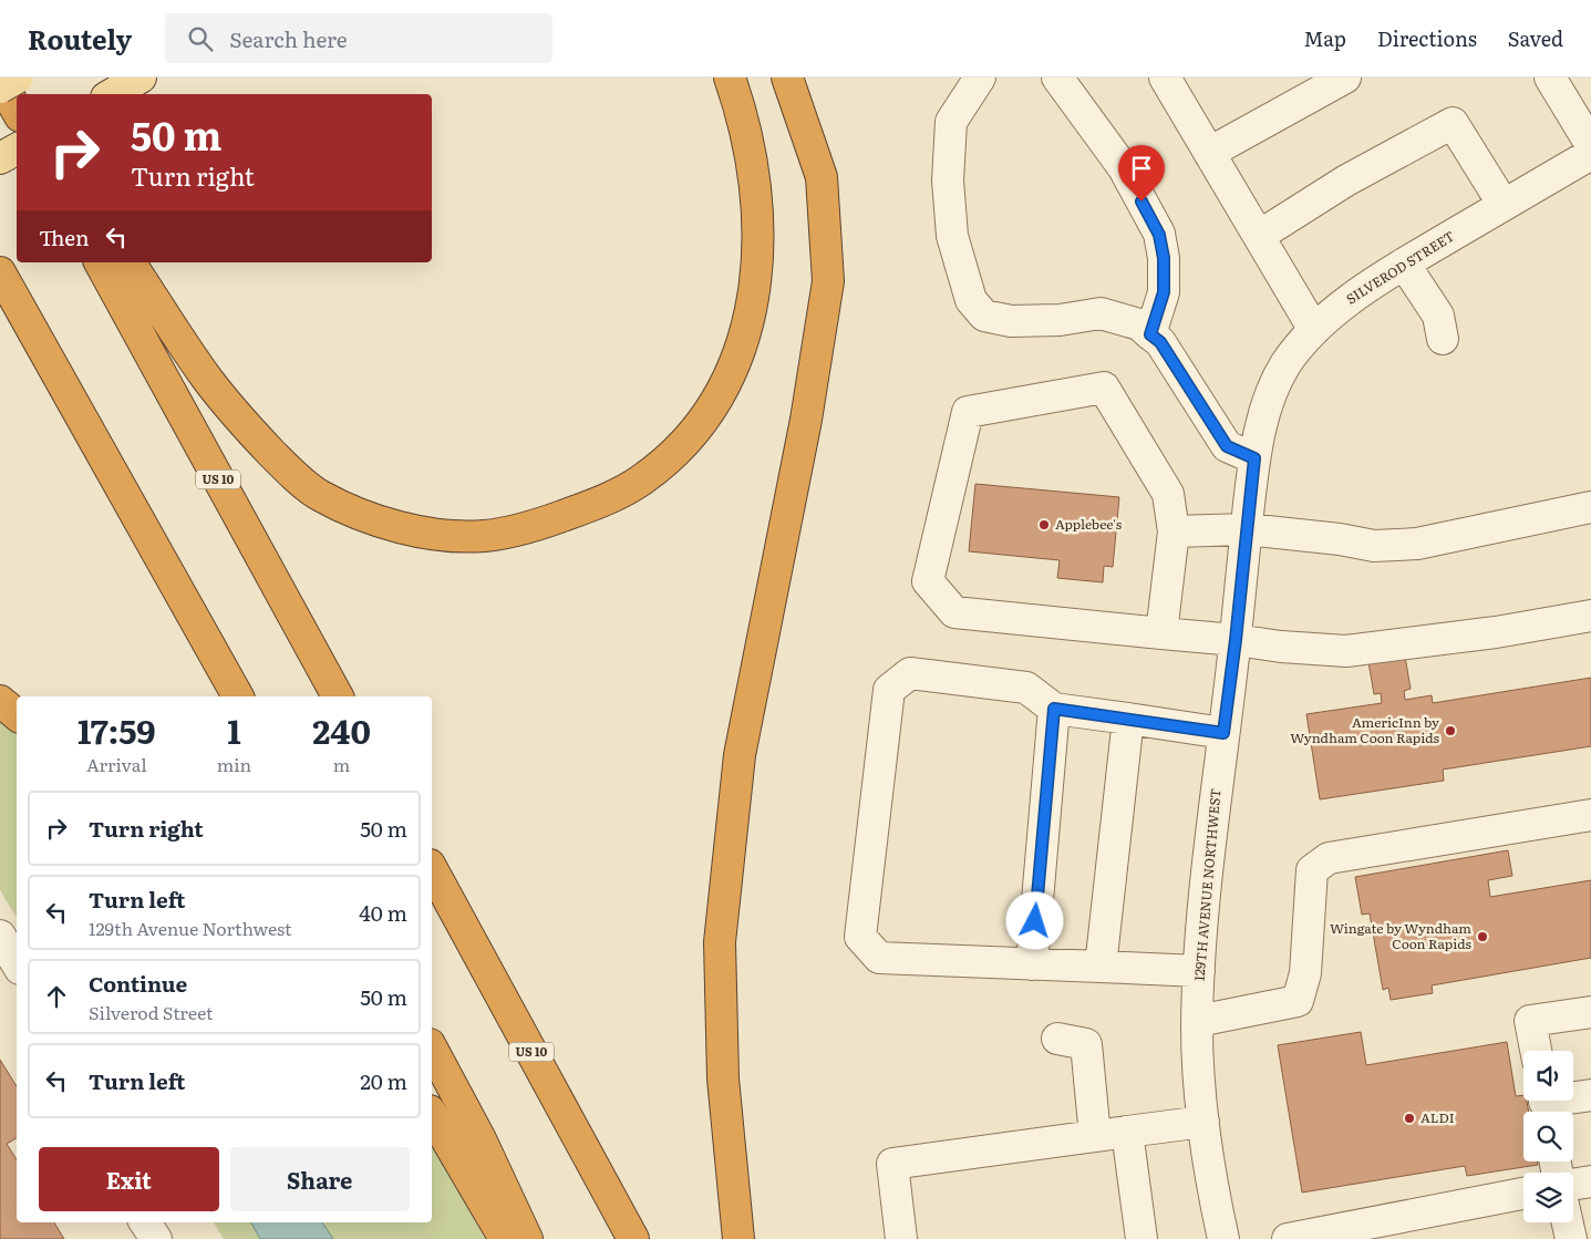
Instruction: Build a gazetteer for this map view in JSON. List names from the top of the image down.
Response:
{
  "streets": {
    "highway": ["US 10"],
    "street": ["SILVEROD STREET", "129TH AVENUE NORTHWEST"]
  },
  "crossings": [
    ["SILVEROD STREET", "129TH AVENUE NORTHWEST"]
  ],
  "places": [
    "Applebee's",
    "AmericInn by Wyndham Coon Rapids",
    "Wingate by Wyndham Coon Rapids",
    "ALDI"
  ],
  "page": {
    "header": "Routely",
    "search": "Search here",
    "nav": ["Map", "Directions", "Saved"],
    "turn": ["50 m", "Turn right"],
    "then": "Then",
    "eta": [
      "17:59",
      "Arrival",
      "1",
      "min",
      "240",
      "m"
    ],
    "list": [
      {
        "name": "Turn right",
        "value": "50 m"
      },
      {
        "name": "Turn left",
        "note": "129th Avenue Northwest",
        "value": "40 m"
      },
      {
        "name": "Continue",
        "note": "Silverod Street",
        "value": "50 m"
      },
      {
        "name": "Turn left",
        "value": "20 m"
      }
    ],
    "buttons": ["Exit", "Share"]
  }
}
